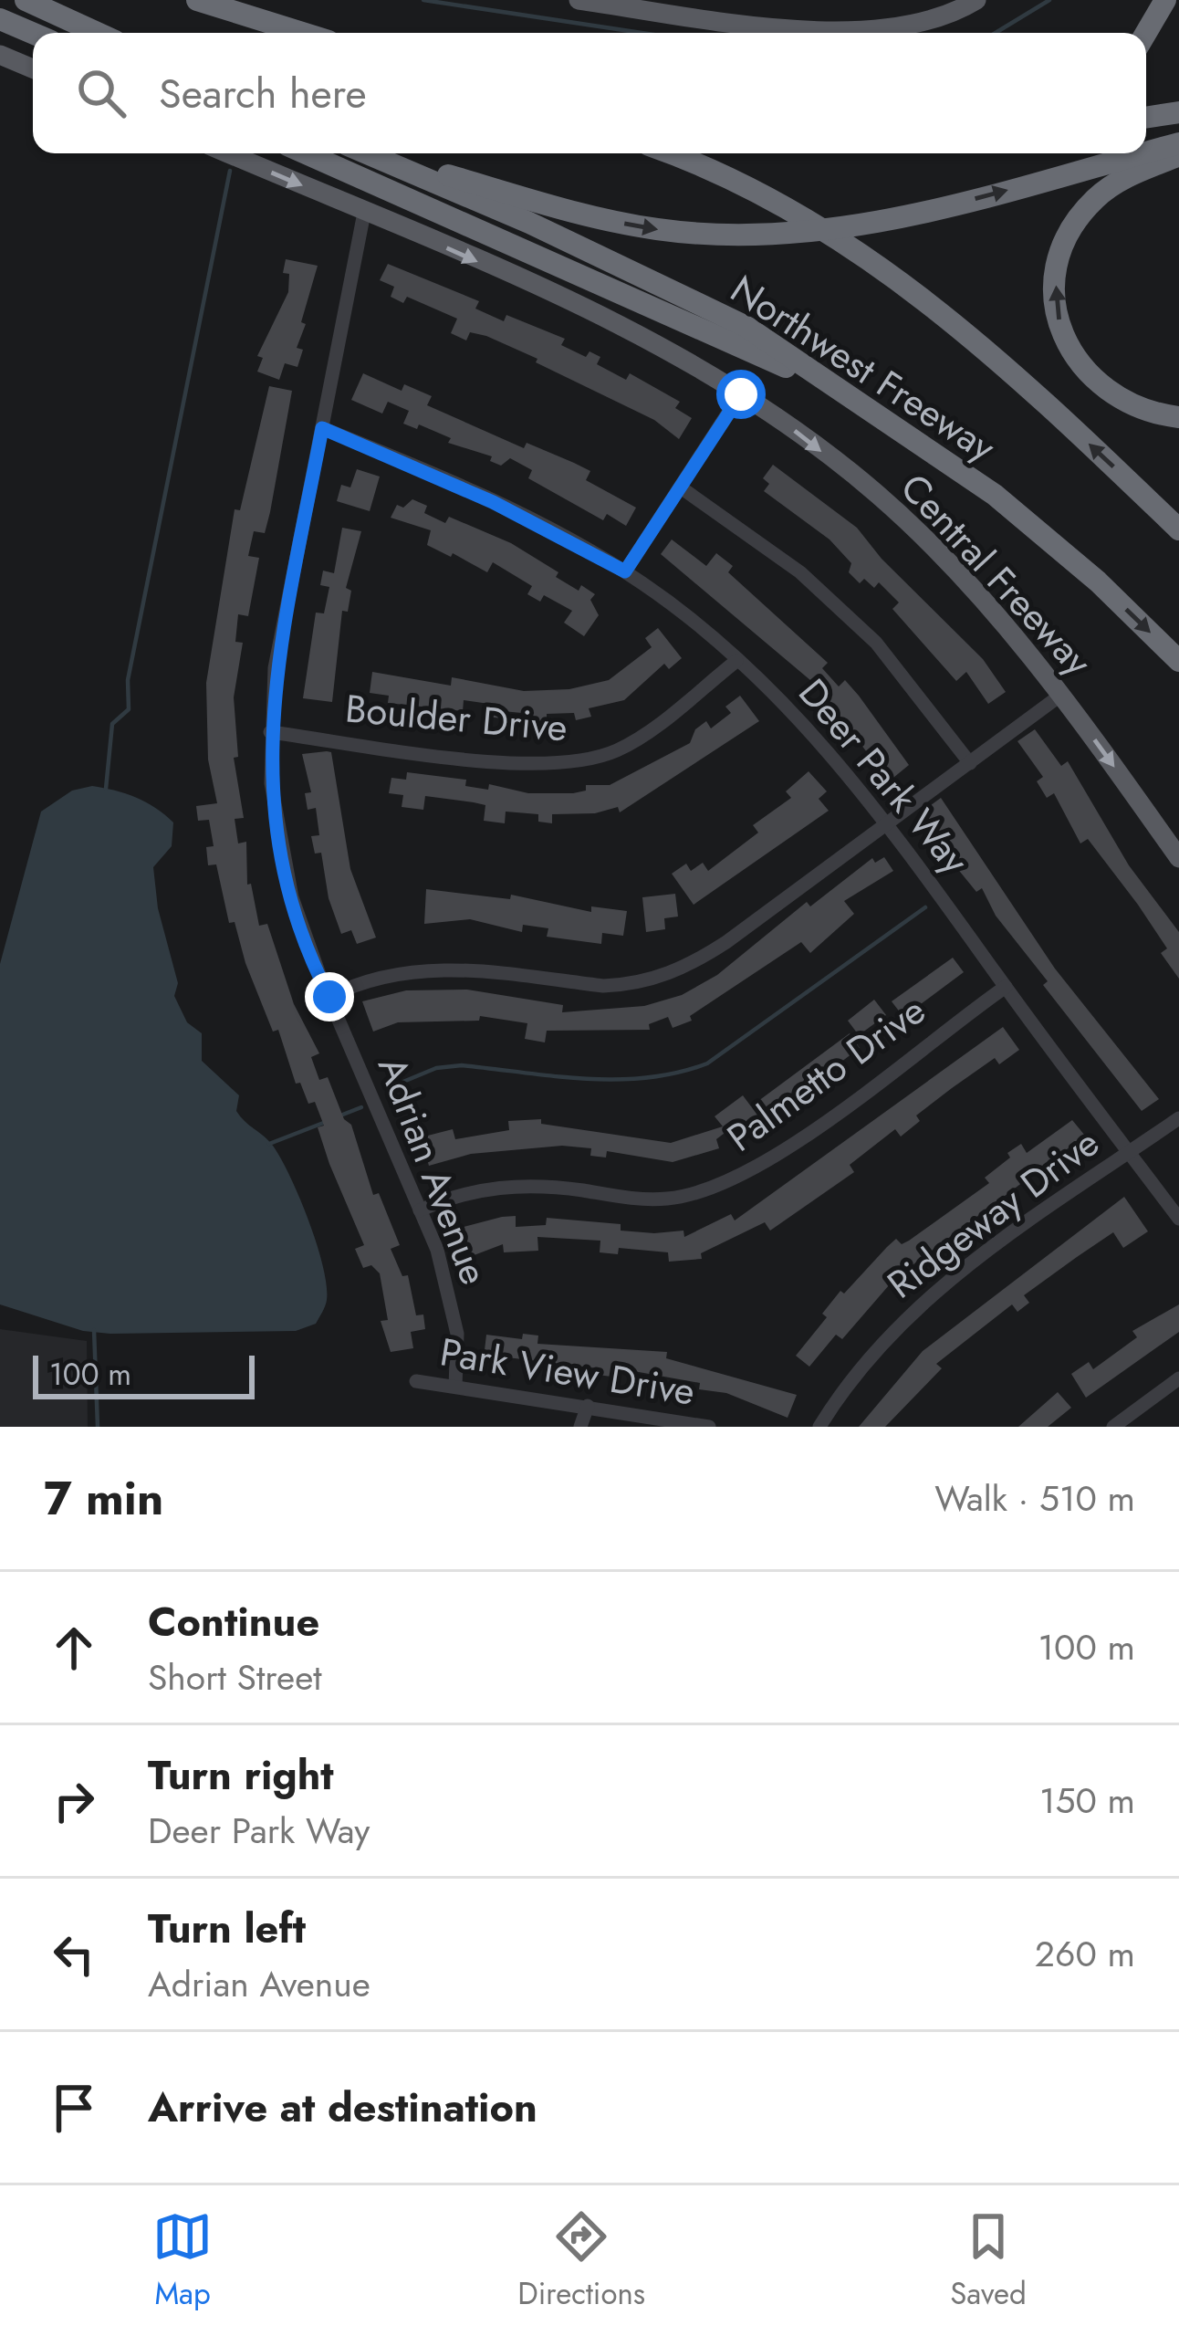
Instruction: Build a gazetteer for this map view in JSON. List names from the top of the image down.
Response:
{
  "streets": {
    "highway": ["Northwest Freeway"],
    "main road": ["Central Freeway"],
    "street": [
      "Boulder Drive",
      "Deer Park Way",
      "Palmetto Drive",
      "Adrian Avenue",
      "Ridgeway Drive",
      "Park View Drive"
    ]
  },
  "crossings": [
    ["Central Freeway", "Adrian Avenue"],
    ["Boulder Drive", "Deer Park Way"],
    ["Boulder Drive", "Adrian Avenue"],
    ["Deer Park Way", "Palmetto Drive"],
    ["Deer Park Way", "Adrian Avenue"],
    ["Deer Park Way", "Ridgeway Drive"],
    ["Palmetto Drive", "Adrian Avenue"],
    ["Adrian Avenue", "Park View Drive"]
  ],
  "one_way": ["Central Freeway"],
  "scale_bar": "100 m",
  "page": {
    "search": "Search here",
    "scale": "100 m",
    "heading": ["7 min", "Walk · 510 m"],
    "list": [
      ["Continue", "Short Street", "100 m"],
      ["Turn right", "Deer Park Way", "150 m"],
      ["Turn left", "Adrian Avenue", "260 m"],
      "Arrive at destination"
    ],
    "nav": ["Map", "Directions", "Saved"]
  }
}
